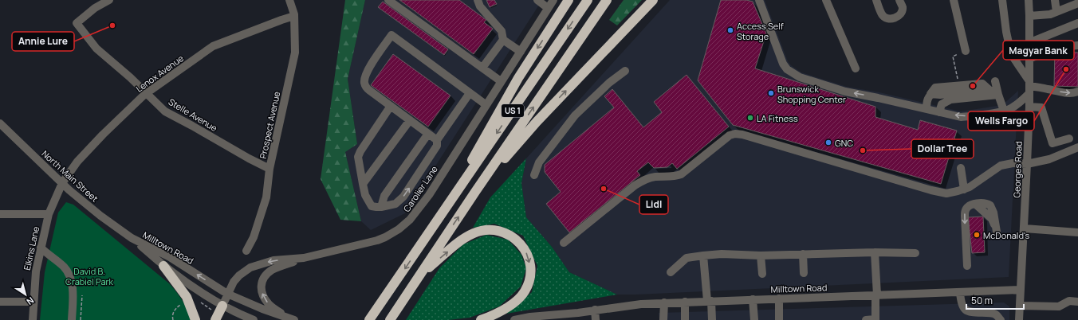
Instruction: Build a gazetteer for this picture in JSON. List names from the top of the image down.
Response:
{
  "streets": {
    "highway": ["US 1"],
    "street": [
      "Lenox Avenue",
      "Stelle Avenue",
      "Prospect Avenue",
      "Georges Road",
      "North Main Street",
      "Carolier Lane",
      "Milltown Road",
      "Elkins Lane"
    ]
  },
  "crossings": [
    ["Lenox Avenue", "Stelle Avenue"],
    ["Lenox Avenue", "Prospect Avenue"],
    ["Lenox Avenue", "North Main Street"],
    ["Lenox Avenue", "Elkins Lane"],
    ["Stelle Avenue", "Prospect Avenue"],
    ["Georges Road", "Milltown Road"],
    ["North Main Street", "Milltown Road"],
    ["North Main Street", "Elkins Lane"],
    ["Carolier Lane", "Milltown Road"]
  ],
  "parks": ["David B. Crabiel Park"],
  "places": [
    "Annie Lure",
    "Access Self Storage",
    "Wells Fargo",
    "Magyar Bank",
    "Brunswick Shopping Center",
    "LA Fitness",
    "GNC",
    "Dollar Tree",
    "Lidl",
    "McDonald's"
  ],
  "scale_bar": "50 m",
  "north": "bottom right"
}
